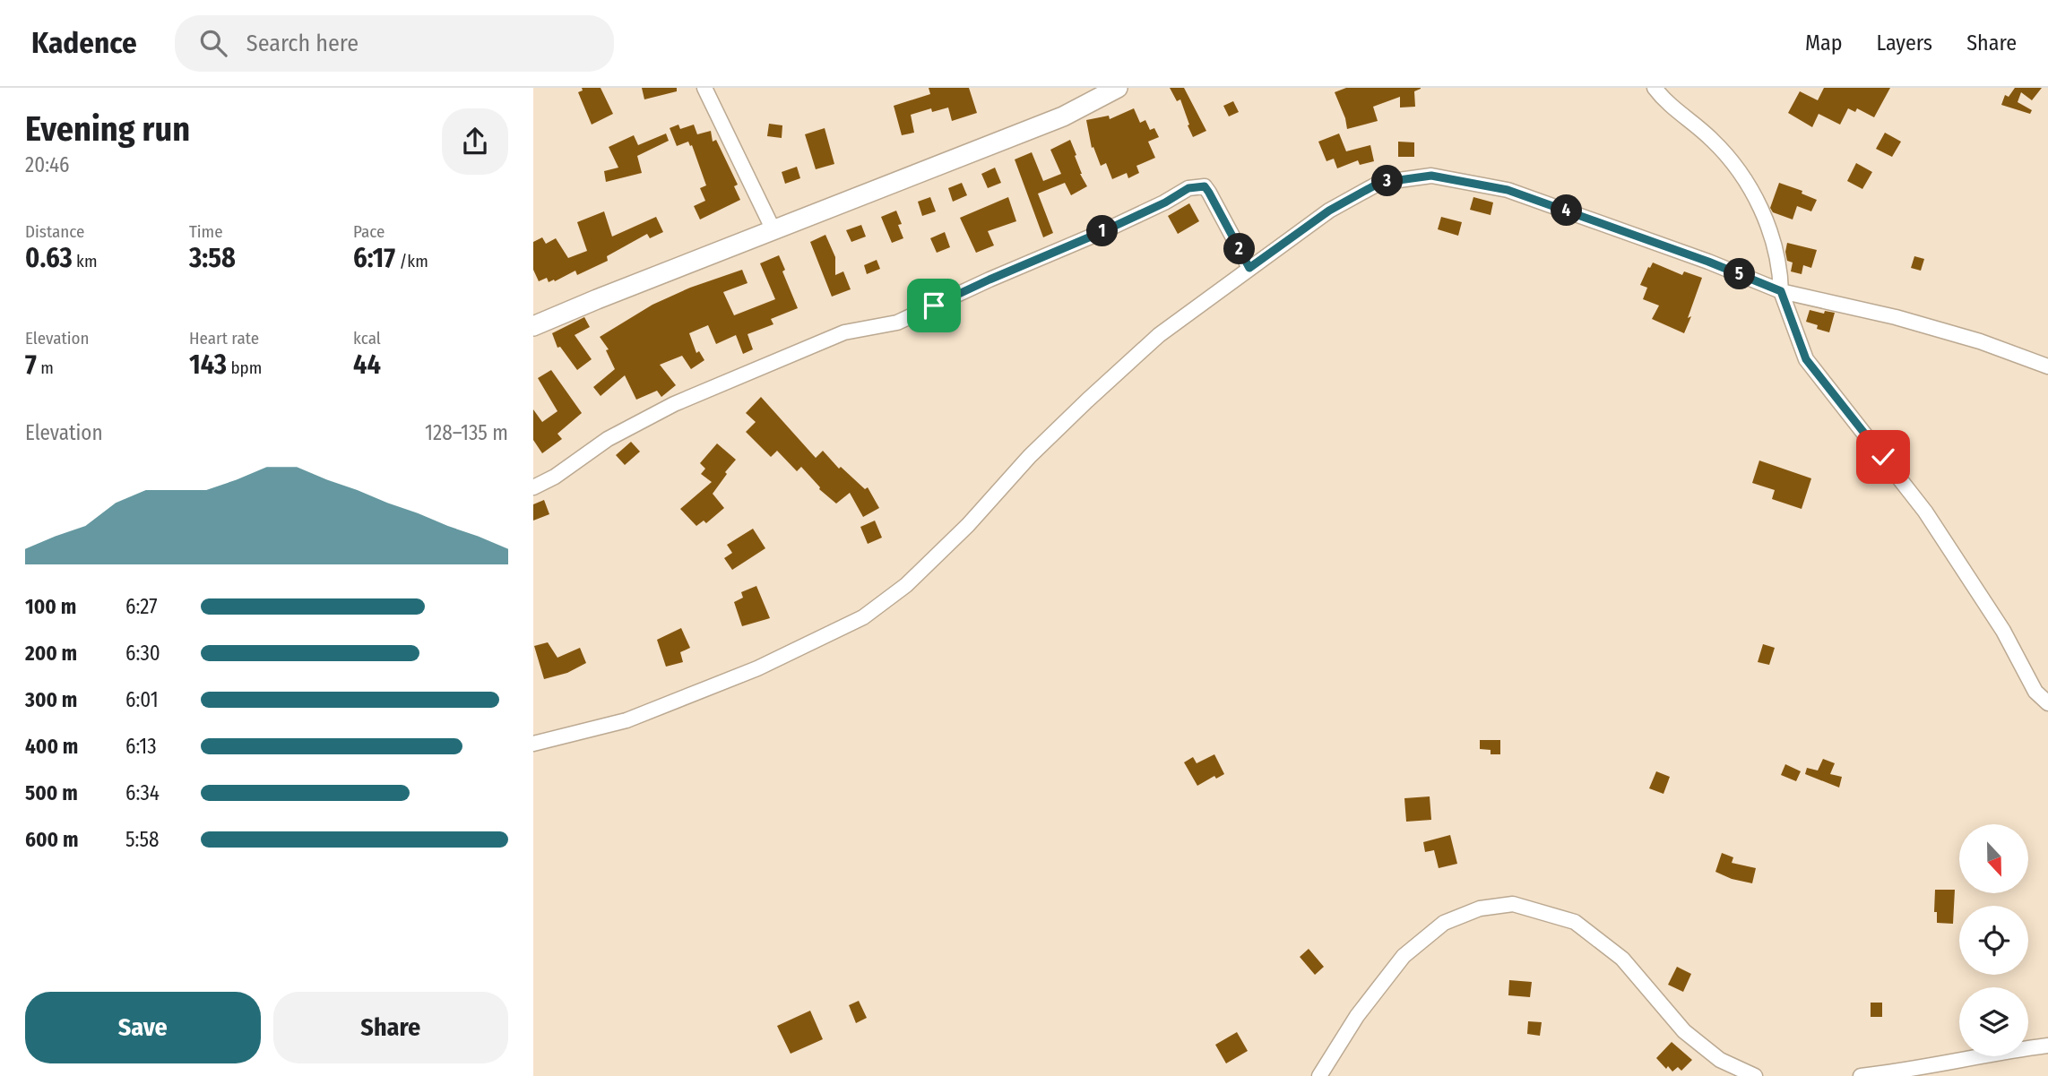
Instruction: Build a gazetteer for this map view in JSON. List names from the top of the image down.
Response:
{
  "north": "bottom",
  "page": {
    "header": "Kadence",
    "search": "Search here",
    "nav": ["Map", "Layers", "Share"],
    "heading": ["Evening run", "20:46"],
    "pins": [
      "3",
      "4",
      "1",
      "2",
      "5"
    ],
    "stats": [
      ["Distance", "0.63 km"],
      ["Time", "3:58"],
      ["Pace", "6:17 /km"],
      ["Elevation", "7 m"],
      ["Heart rate", "143 bpm"],
      ["kcal", "44"]
    ],
    "chart": ["Elevation", "128–135 m"],
    "list": [
      {
        "name": "100 m",
        "note": "6:27"
      },
      {
        "name": "200 m",
        "note": "6:30"
      },
      {
        "name": "300 m",
        "note": "6:01"
      },
      {
        "name": "400 m",
        "note": "6:13"
      },
      {
        "name": "500 m",
        "note": "6:34"
      },
      {
        "name": "600 m",
        "note": "5:58"
      }
    ],
    "buttons": ["Save", "Share"]
  }
}
